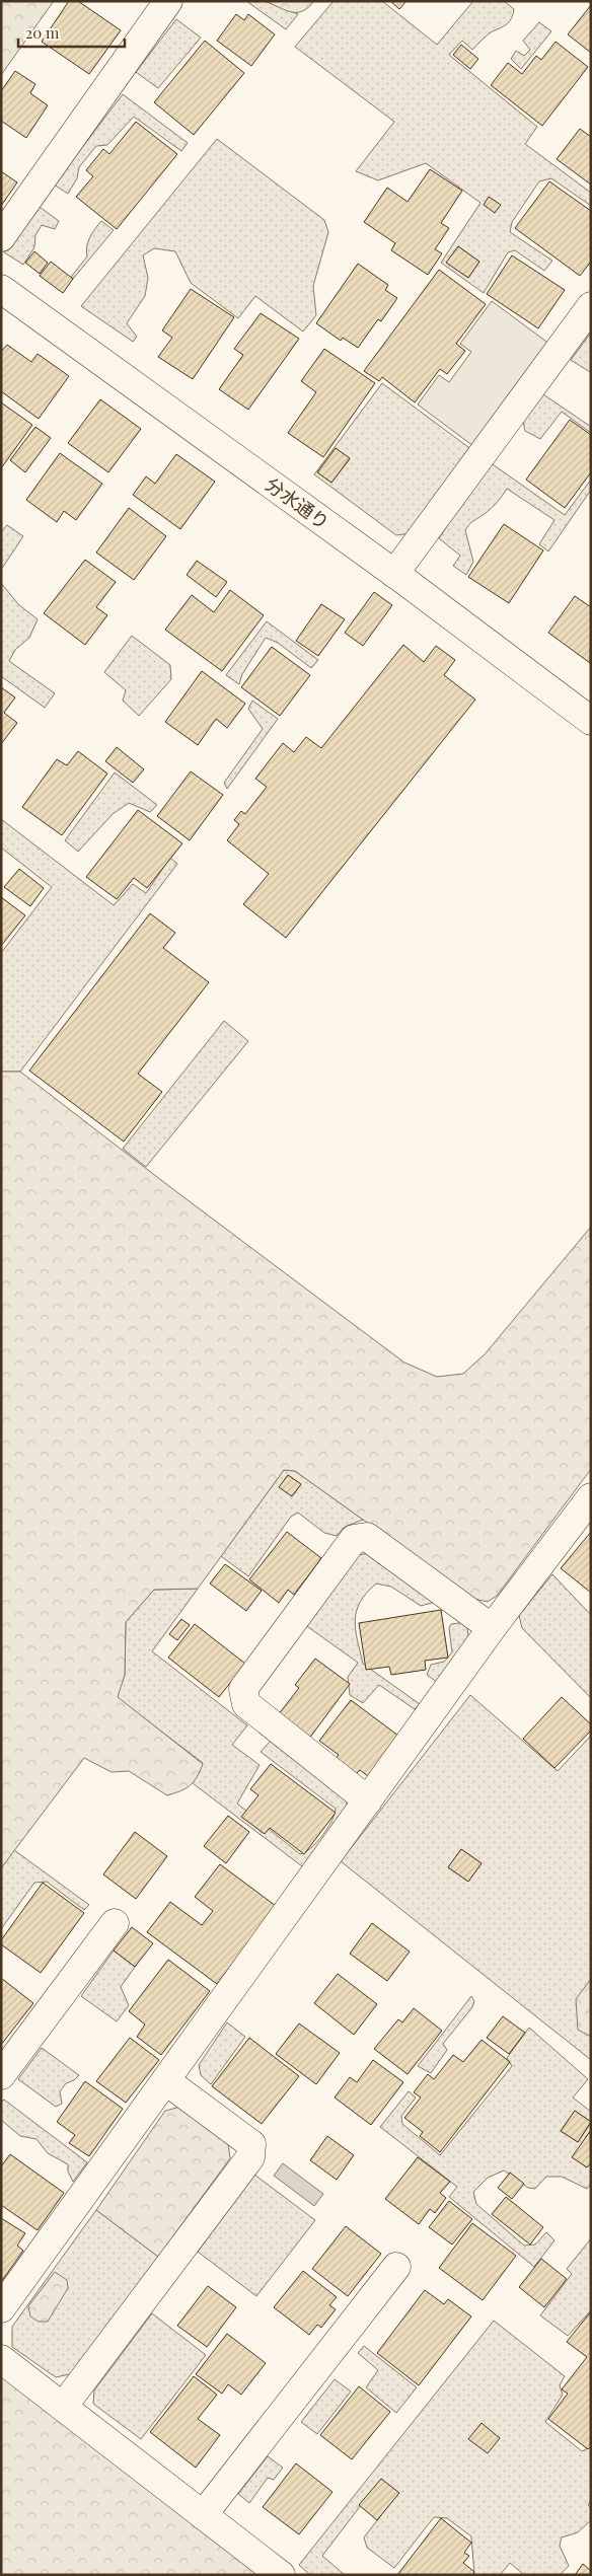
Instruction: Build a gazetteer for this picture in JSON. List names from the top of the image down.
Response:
{
  "streets": {
    "street": ["分水通り"]
  },
  "scale_bar": "20 m"
}
